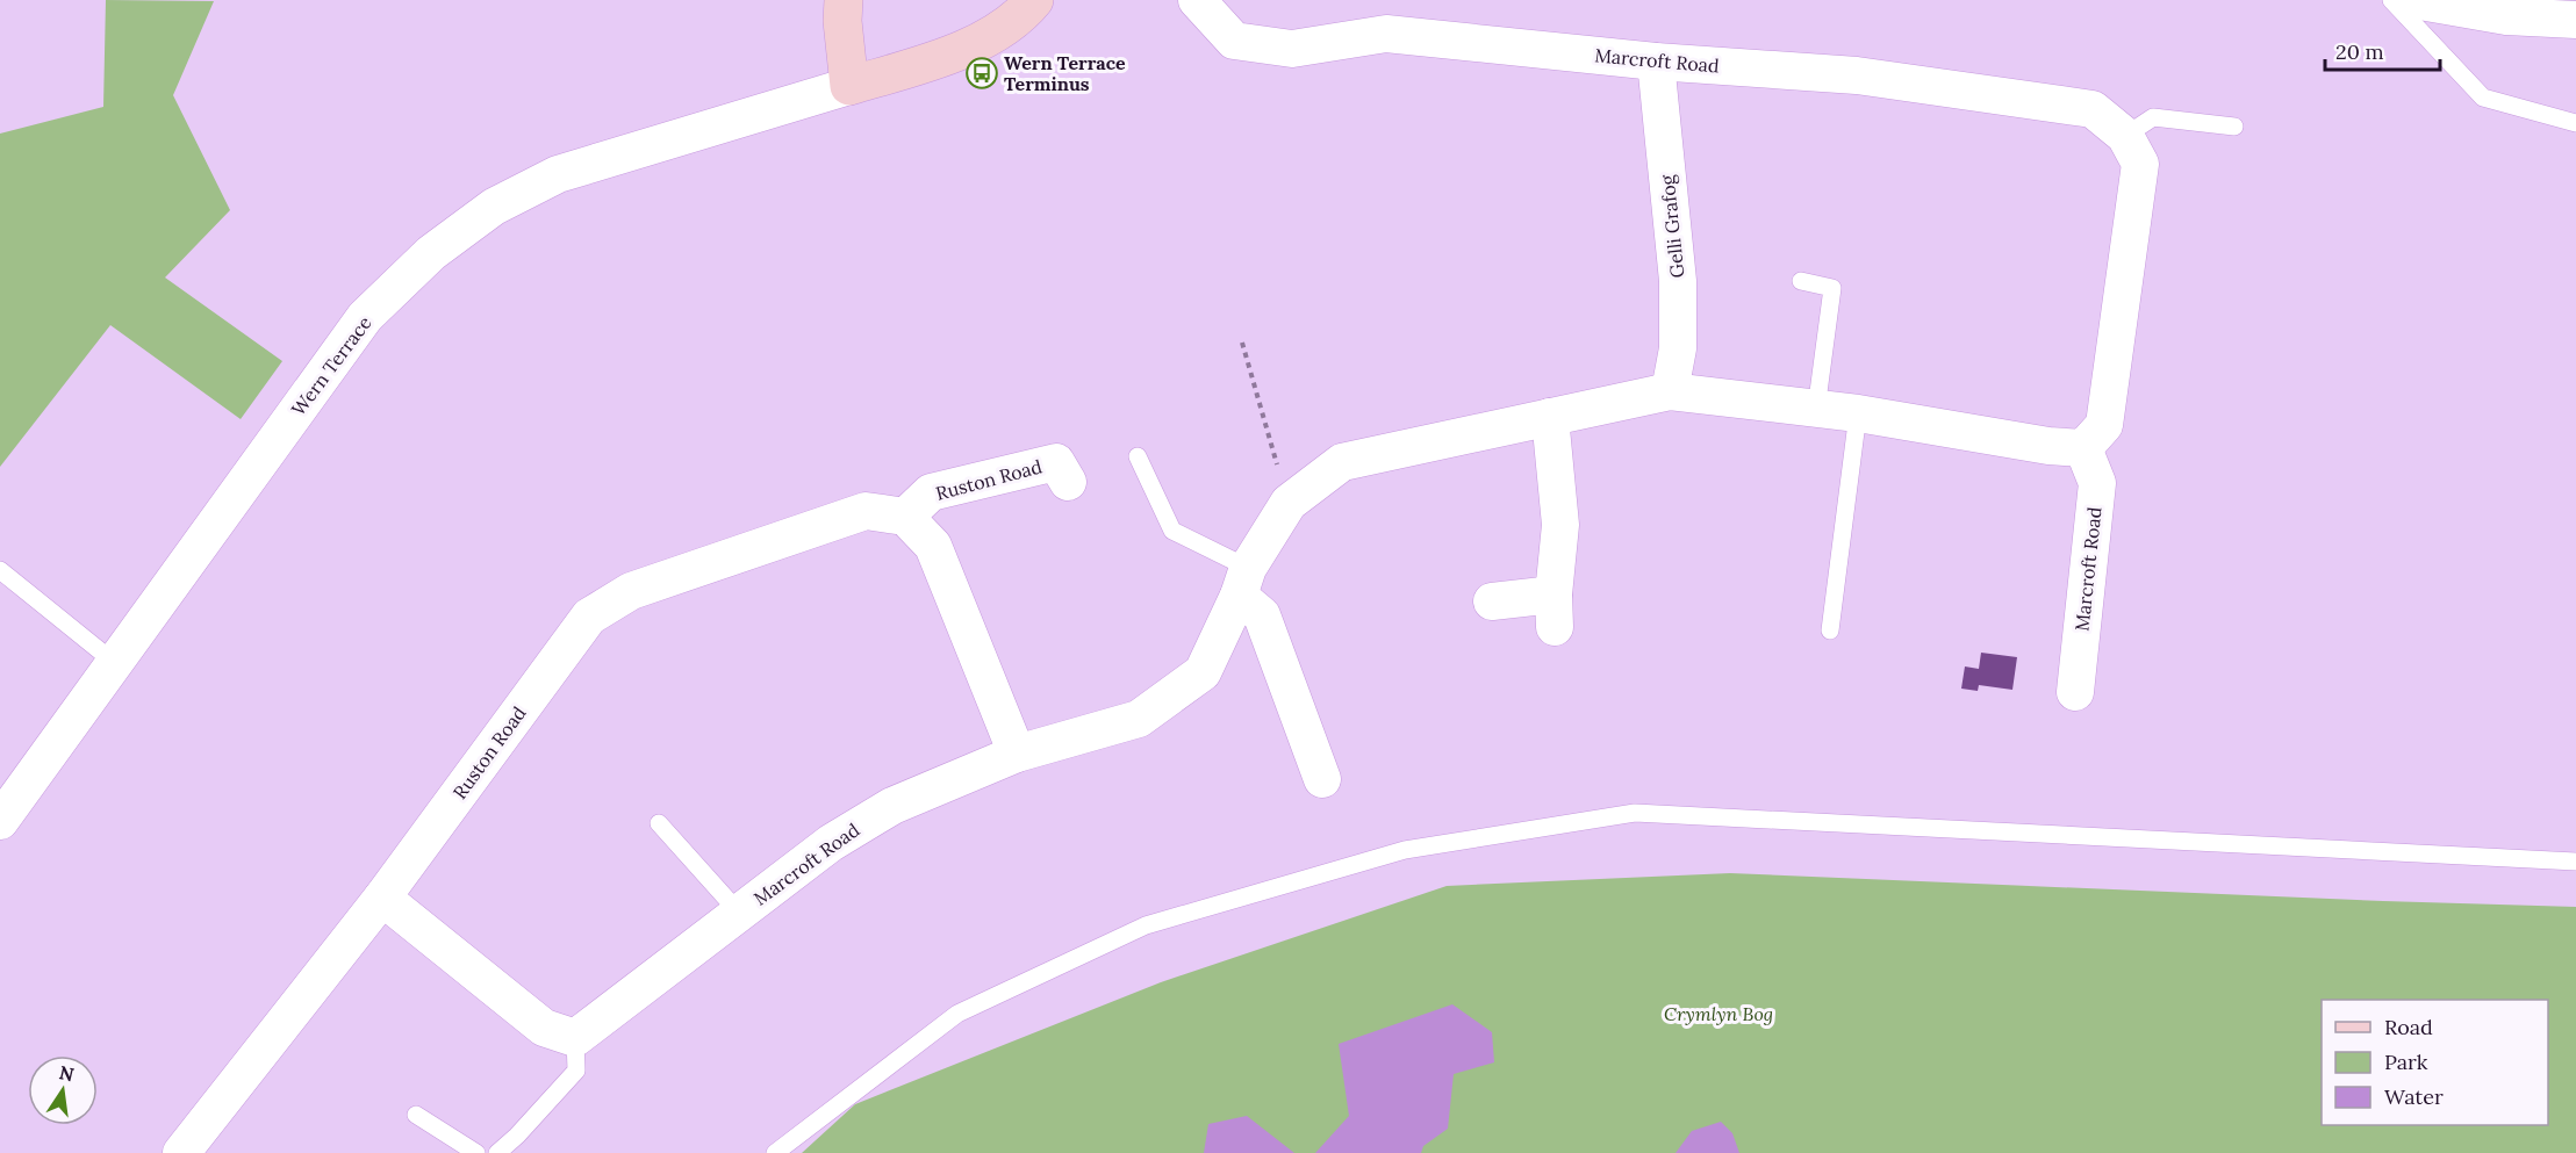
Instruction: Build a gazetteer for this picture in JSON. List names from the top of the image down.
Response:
{
  "streets": {
    "street": [
      "Marcroft Road",
      "Gelli Grafog",
      "Wern Terrace",
      "Ruston Road"
    ]
  },
  "crossings": [
    ["Marcroft Road", "Gelli Grafog"]
  ],
  "parks": ["Crymlyn Bog"],
  "places": {
    "bus stop": ["Wern Terrace Terminus"]
  },
  "legend": ["Road", "Park", "Water"],
  "scale_bar": "20 m",
  "north": "top"
}
